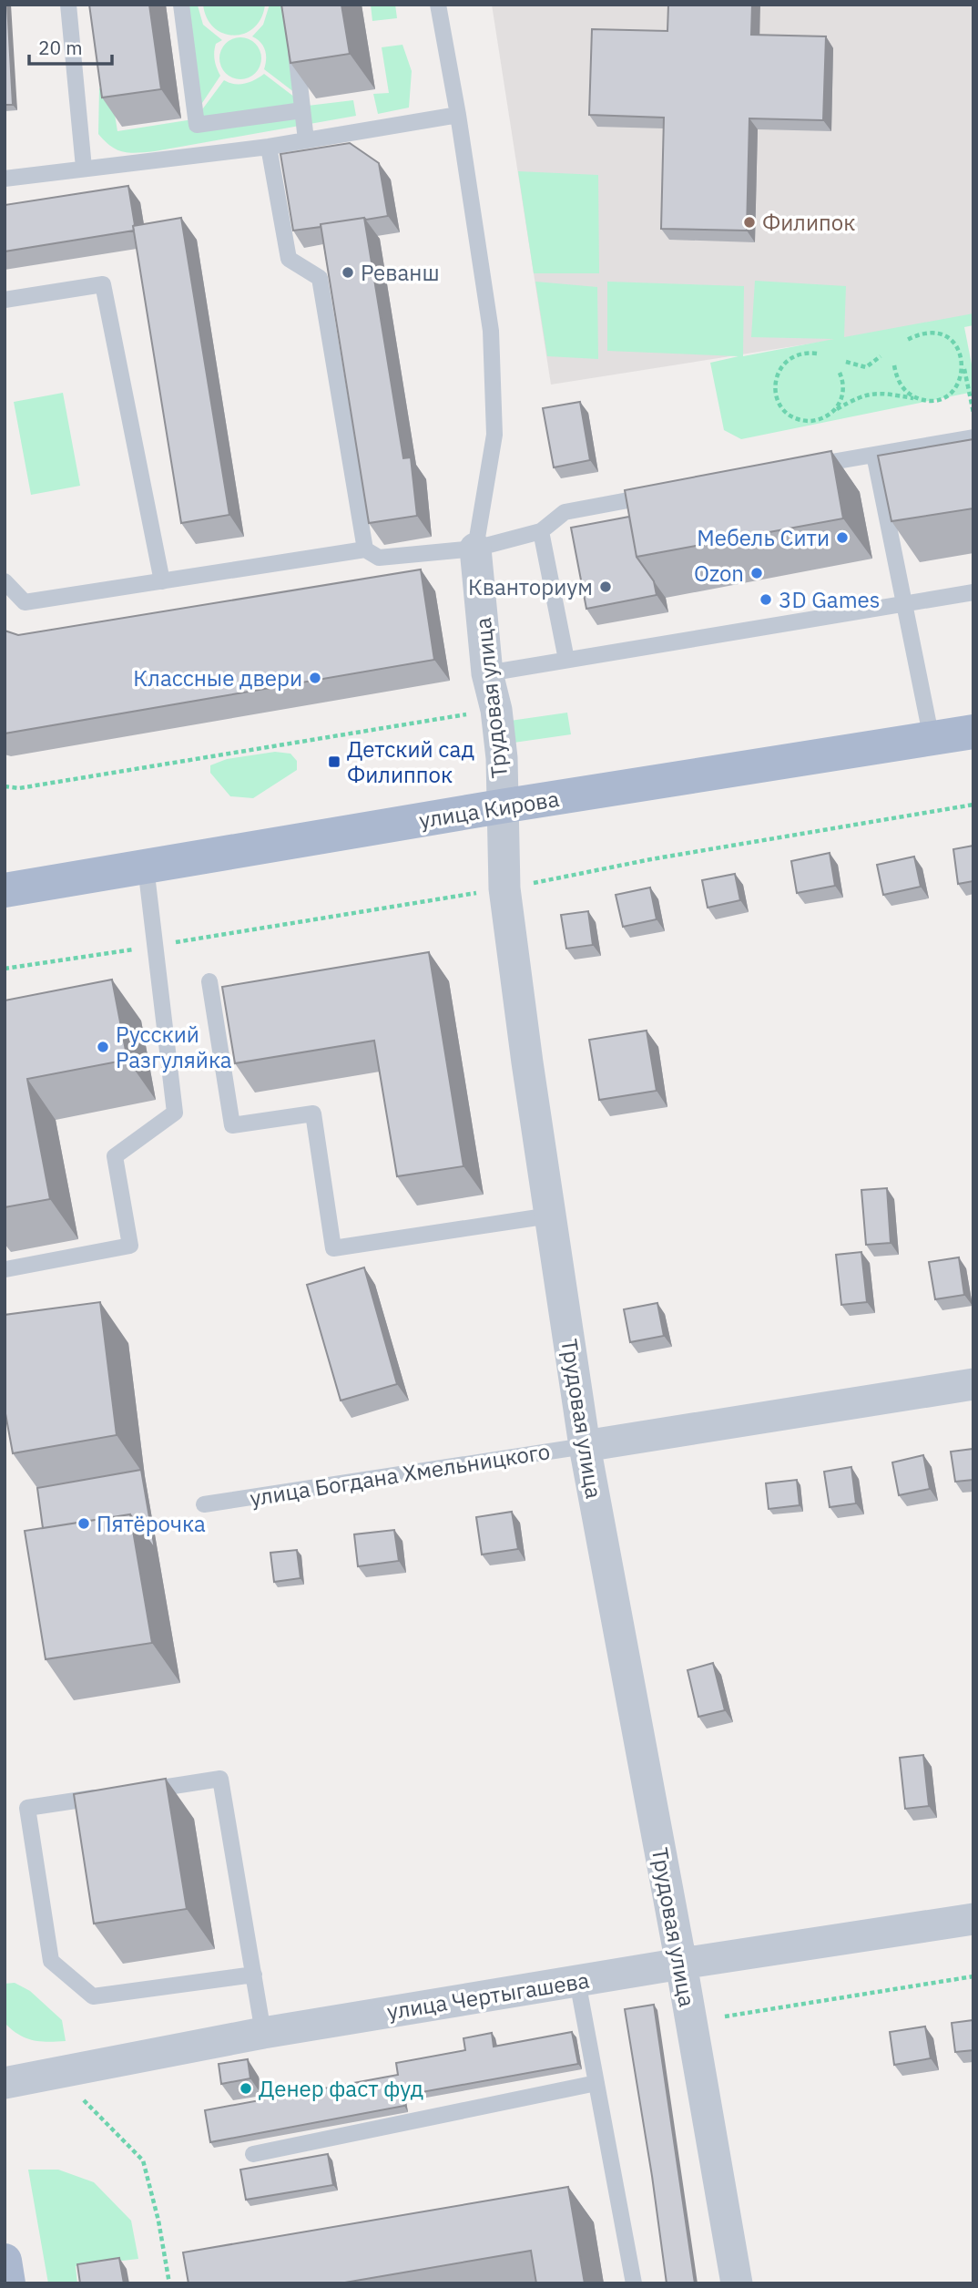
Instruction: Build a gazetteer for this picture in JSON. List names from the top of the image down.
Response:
{
  "streets": {
    "main road": ["улица Кирова"],
    "street": ["Трудовая улица", "улица Богдана Хмельницкого", "улица Чертыгашева"]
  },
  "crossings": [
    ["Трудовая улица", "улица Кирова"],
    ["Трудовая улица", "улица Богдана Хмельницкого"],
    ["Трудовая улица", "улица Чертыгашева"]
  ],
  "places": {
    "other": [
      "Филипок",
      "Реванш",
      "Мебель Сити",
      "Ozon",
      "Кванториум",
      "3D Games",
      "Классные двери",
      "Русский Разгуляйка",
      "Пятёрочка",
      "Денер фаст фуд"
    ],
    "transit": ["Детский сад Филиппок"]
  },
  "scale_bar": "20 m"
}
